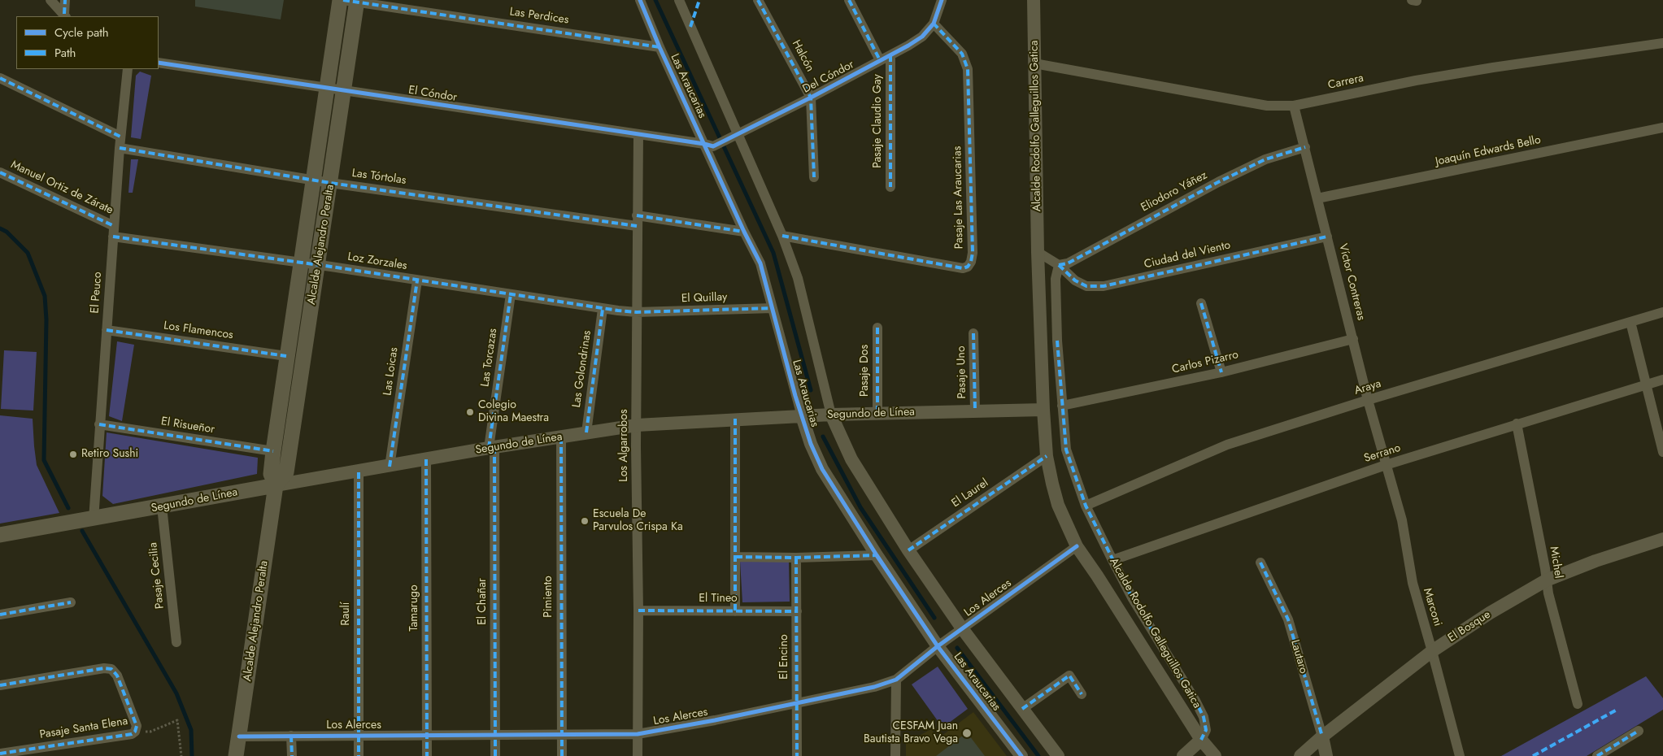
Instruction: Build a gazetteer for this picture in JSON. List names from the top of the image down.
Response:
{
  "streets": {
    "main road": ["Alcalde Alejandro Peralta", "Segundo de Línea"],
    "street": [
      "Las Perdices",
      "Halcón",
      "Del Cóndor",
      "Carrera",
      "Las Araucarias",
      "El Cóndor",
      "Pasaje Claudio Gay",
      "Alcalde Rodolfo Galleguillos Gatica",
      "Joaquín Edwards Bello",
      "Las Tórtolas",
      "Manuel Ortiz de Zárate",
      "Eliodoro Yáñez",
      "Pasaje Las Araucarias",
      "Ciudad del Viento",
      "Loz Zorzales",
      "Víctor Contreras",
      "El Peuco",
      "El Quillay",
      "Los Flamencos",
      "Las Torcazas",
      "Carlos Pizarro",
      "Las Golondrinas",
      "Pasaje Dos",
      "Las Loicas",
      "Pasaje Uno",
      "Araya",
      "El Risueñor",
      "Los Algarrobos",
      "Serrano",
      "El Laurel",
      "Michel",
      "Pasaje Cecilia",
      "Pimiento",
      "Los Alerces",
      "El Tineo",
      "El Chañar",
      "Marconi",
      "Tamarugo",
      "Raulí",
      "El Bosque",
      "El Encino",
      "Lautaro",
      "Pasaje Santa Elena"
    ]
  },
  "crossings": [
    ["Las Perdices", "Las Araucarias"],
    ["Las Perdices", "Alcalde Alejandro Peralta"],
    ["Halcón", "Del Cóndor"],
    ["Del Cóndor", "Las Araucarias"],
    ["Del Cóndor", "El Cóndor"],
    ["Del Cóndor", "Pasaje Claudio Gay"],
    ["Del Cóndor", "Pasaje Las Araucarias"],
    ["Carrera", "Alcalde Rodolfo Galleguillos Gatica"],
    ["Carrera", "Víctor Contreras"],
    ["Las Araucarias", "El Cóndor"],
    ["Las Araucarias", "Las Tórtolas"],
    ["Las Araucarias", "Pasaje Las Araucarias"],
    ["Las Araucarias", "El Quillay"],
    ["Las Araucarias", "Segundo de Línea"],
    ["Las Araucarias", "El Laurel"],
    ["Las Araucarias", "Los Alerces"],
    ["El Cóndor", "Alcalde Alejandro Peralta"],
    ["El Cóndor", "Los Algarrobos"],
    ["Alcalde Rodolfo Galleguillos Gatica", "Eliodoro Yáñez"],
    ["Alcalde Rodolfo Galleguillos Gatica", "Ciudad del Viento"],
    ["Alcalde Rodolfo Galleguillos Gatica", "Carlos Pizarro"],
    ["Alcalde Rodolfo Galleguillos Gatica", "Araya"],
    ["Alcalde Rodolfo Galleguillos Gatica", "Segundo de Línea"],
    ["Alcalde Rodolfo Galleguillos Gatica", "Serrano"],
    ["Alcalde Rodolfo Galleguillos Gatica", "El Laurel"],
    ["Alcalde Rodolfo Galleguillos Gatica", "Los Alerces"],
    ["Joaquín Edwards Bello", "Víctor Contreras"],
    ["Las Tórtolas", "Alcalde Alejandro Peralta"],
    ["Las Tórtolas", "El Peuco"],
    ["Las Tórtolas", "Los Algarrobos"],
    ["Manuel Ortiz de Zárate", "Loz Zorzales"],
    ["Manuel Ortiz de Zárate", "El Peuco"],
    ["Eliodoro Yáñez", "Ciudad del Viento"],
    ["Eliodoro Yáñez", "Víctor Contreras"],
    ["Alcalde Alejandro Peralta", "Loz Zorzales"],
    ["Alcalde Alejandro Peralta", "Los Flamencos"],
    ["Alcalde Alejandro Peralta", "Segundo de Línea"],
    ["Alcalde Alejandro Peralta", "El Risueñor"],
    ["Alcalde Alejandro Peralta", "Los Alerces"],
    ["Ciudad del Viento", "Víctor Contreras"],
    ["Loz Zorzales", "El Peuco"],
    ["Loz Zorzales", "El Quillay"],
    ["Loz Zorzales", "Las Torcazas"],
    ["Loz Zorzales", "Las Golondrinas"],
    ["Loz Zorzales", "Las Loicas"],
    ["Loz Zorzales", "Los Algarrobos"],
    ["Víctor Contreras", "Carlos Pizarro"],
    ["Víctor Contreras", "Araya"],
    ["Víctor Contreras", "Serrano"],
    ["Víctor Contreras", "Marconi"],
    ["El Peuco", "Los Flamencos"],
    ["El Peuco", "Segundo de Línea"],
    ["El Peuco", "El Risueñor"],
    ["El Quillay", "Los Algarrobos"],
    ["Las Torcazas", "Segundo de Línea"],
    ["Las Torcazas", "El Chañar"],
    ["Las Golondrinas", "Segundo de Línea"],
    ["Pasaje Dos", "Segundo de Línea"],
    ["Las Loicas", "Segundo de Línea"],
    ["Pasaje Uno", "Segundo de Línea"],
    ["Segundo de Línea", "Los Algarrobos"],
    ["Segundo de Línea", "Pasaje Cecilia"],
    ["Segundo de Línea", "Pimiento"],
    ["Segundo de Línea", "El Chañar"],
    ["Segundo de Línea", "Tamarugo"],
    ["Segundo de Línea", "Raulí"],
    ["Los Algarrobos", "Los Alerces"],
    ["Los Algarrobos", "El Tineo"],
    ["Serrano", "Michel"],
    ["Serrano", "Marconi"],
    ["Michel", "El Bosque"],
    ["Pimiento", "Los Alerces"],
    ["Los Alerces", "El Chañar"],
    ["Los Alerces", "Tamarugo"],
    ["Los Alerces", "Raulí"],
    ["Los Alerces", "El Encino"],
    ["El Tineo", "El Encino"],
    ["Marconi", "El Bosque"],
    ["El Bosque", "Lautaro"]
  ],
  "places": [
    "Colegio Divina Maestra",
    "Retiro Sushi",
    "Escuela De Parvulos Crispa Ka",
    "CESFAM Juan Bautista Bravo Vega"
  ],
  "legend": ["Cycle path", "Path"]
}
